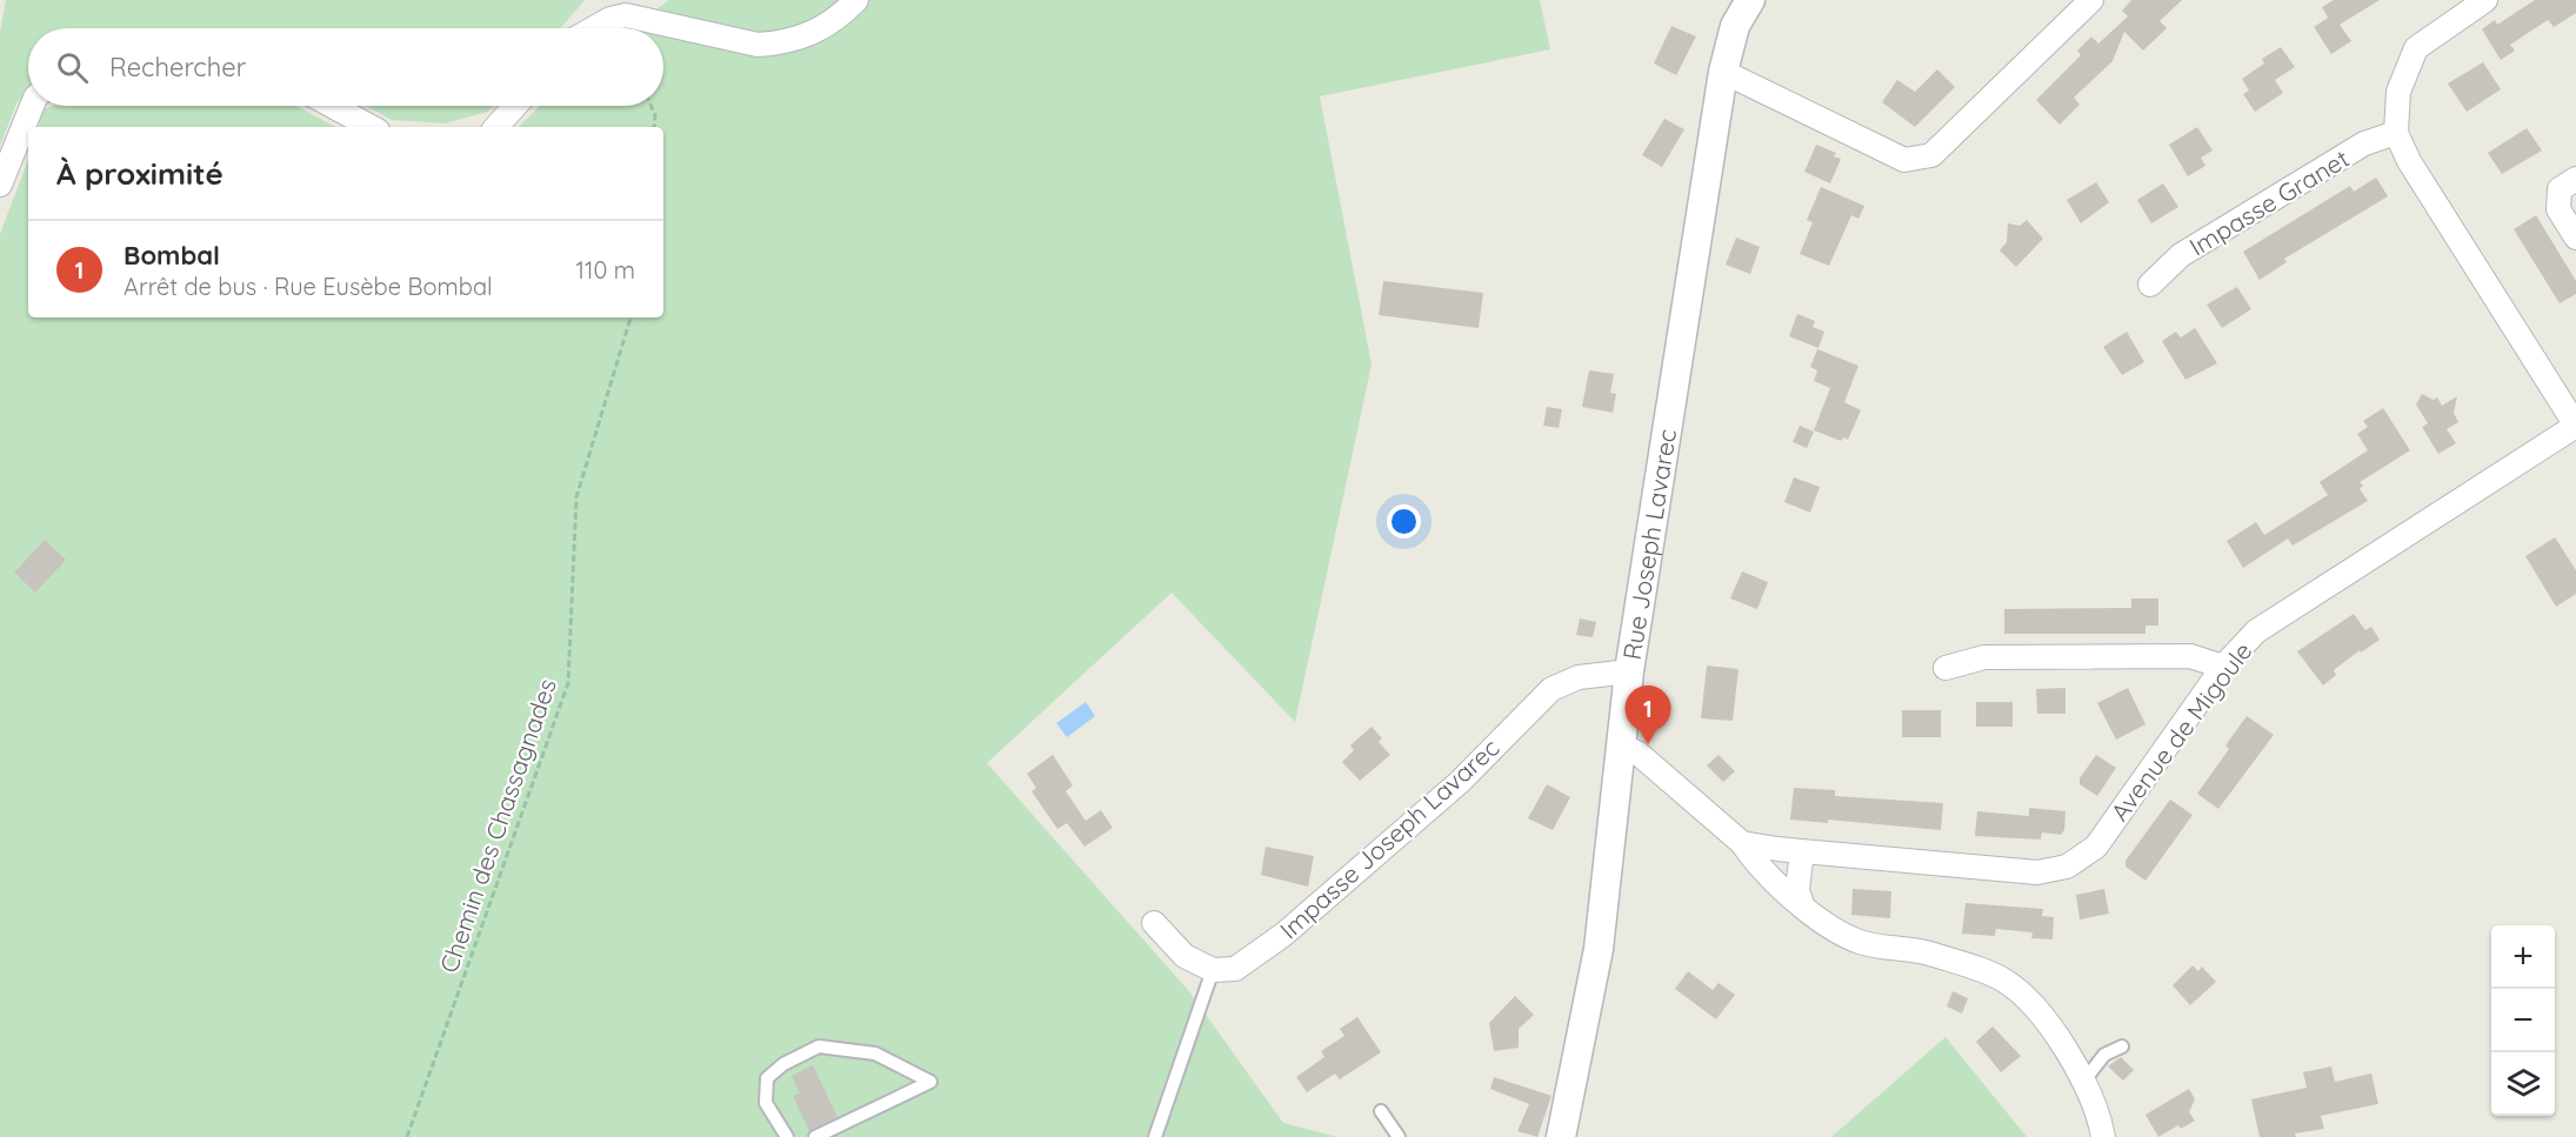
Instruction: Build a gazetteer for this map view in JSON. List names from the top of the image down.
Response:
{
  "streets": {
    "street": [
      "Impasse Granet",
      "Rue Joseph Lavarec",
      "Avenue de Migoule",
      "Impasse Joseph Lavarec"
    ],
    "path": ["Chemin des Chassagnades"]
  },
  "crossings": [
    ["Rue Joseph Lavarec", "Impasse Joseph Lavarec"]
  ],
  "page": {
    "search": "Rechercher",
    "heading": "À proximité",
    "list": [
      {
        "mark": "1",
        "name": "Bombal",
        "note": "Arrêt de bus · Rue Eusèbe Bombal",
        "value": "110 m"
      }
    ],
    "pins": "1",
    "map_buttons": ["+", "−"]
  }
}
